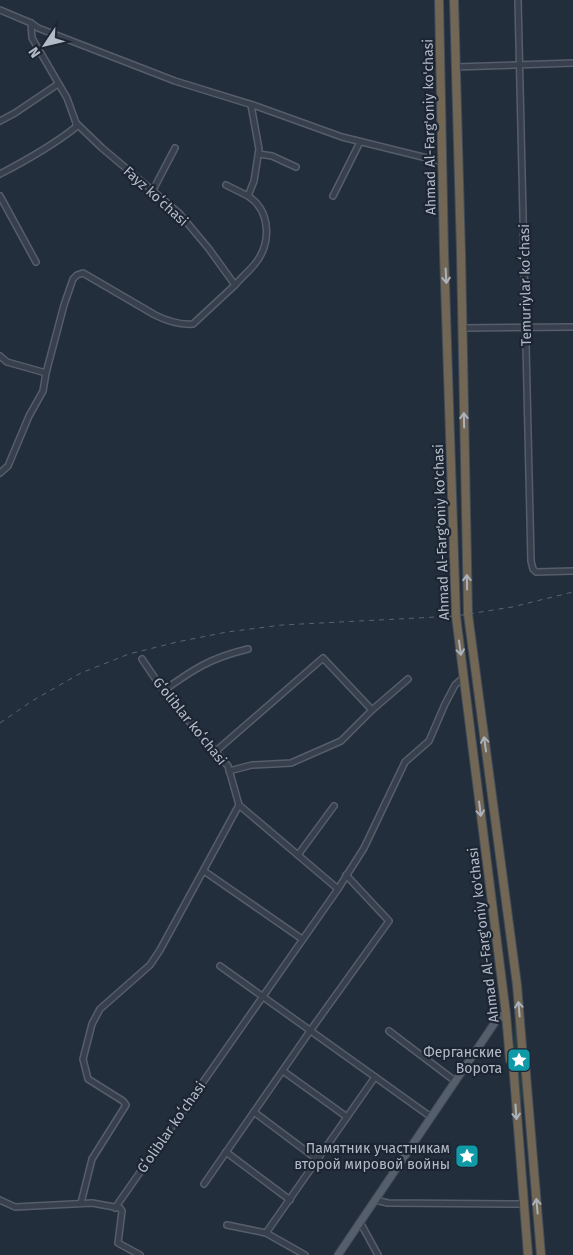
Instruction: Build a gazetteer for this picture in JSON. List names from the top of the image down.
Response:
{
  "streets": {
    "highway": ["Ahmad Al-Farg'oniy ko'chasi"],
    "street": ["Fayz koʻchasi", "Temuriylar koʻchasi", "Gʻoliblar koʻchasi"]
  },
  "crossings": [
    ["Ahmad Al-Farg'oniy ko'chasi", "Gʻoliblar koʻchasi"]
  ],
  "places": {
    "place": ["Ферганские Ворота", "Памятник участникам второй мировой войны"]
  },
  "north": "bottom left"
}
